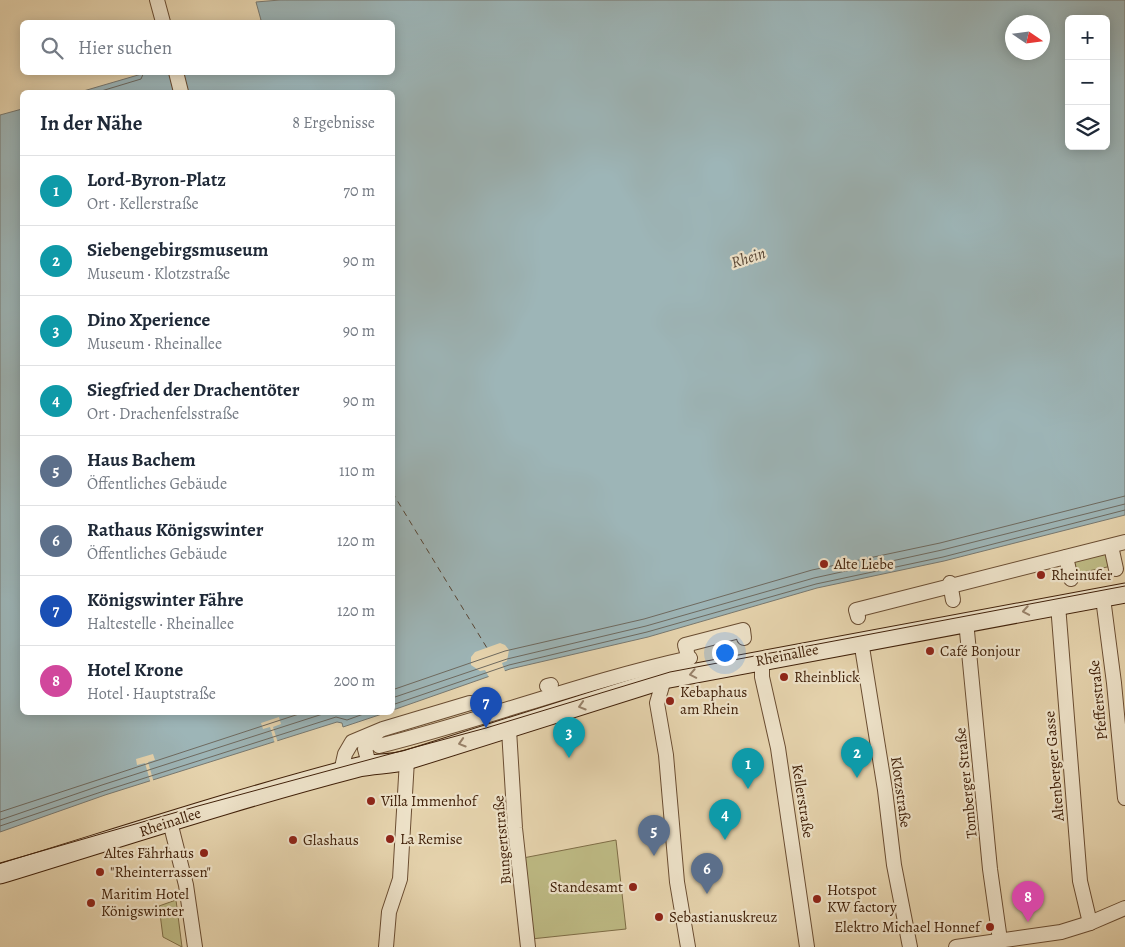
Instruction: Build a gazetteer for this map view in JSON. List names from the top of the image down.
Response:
{
  "streets": {
    "street": [
      "Rheinallee",
      "Pfefferstraße",
      "Altenberger Gasse",
      "Tomberger Straße",
      "Klotzstraße",
      "Kellerstraße",
      "Bungertstraße"
    ]
  },
  "crossings": [
    ["Rheinallee", "Pfefferstraße"],
    ["Rheinallee", "Altenberger Gasse"],
    ["Rheinallee", "Tomberger Straße"],
    ["Rheinallee", "Klotzstraße"],
    ["Rheinallee", "Kellerstraße"],
    ["Rheinallee", "Bungertstraße"]
  ],
  "water": ["Rhein"],
  "places": [
    "Alte Liebe",
    "Rheinufer",
    "Café Bonjour",
    "Rheinblick",
    "Kebaphaus am Rhein",
    "Villa Immenhof",
    "La Remise",
    "Glashaus",
    "Altes Fährhaus",
    "\"Rheinterrassen\"",
    "Standesamt",
    "Hotspot KW factory",
    "Maritim Hotel Königswinter",
    "Sebastianuskreuz",
    "Elektro Michael Honnef"
  ],
  "north": "right",
  "page": {
    "map_buttons": ["+", "−"],
    "search": "Hier suchen",
    "heading": ["In der Nähe", "8 Ergebnisse"],
    "list": [
      {
        "mark": "1",
        "name": "Lord-Byron-Platz",
        "note": "Ort · Kellerstraße",
        "value": "70 m"
      },
      {
        "mark": "2",
        "name": "Siebengebirgsmuseum",
        "note": "Museum · Klotzstraße",
        "value": "90 m"
      },
      {
        "mark": "3",
        "name": "Dino Xperience",
        "note": "Museum · Rheinallee",
        "value": "90 m"
      },
      {
        "mark": "4",
        "name": "Siegfried der Drachentöter",
        "note": "Ort · Drachenfelsstraße",
        "value": "90 m"
      },
      {
        "mark": "5",
        "name": "Haus Bachem",
        "note": "Öffentliches Gebäude",
        "value": "110 m"
      },
      {
        "mark": "6",
        "name": "Rathaus Königswinter",
        "note": "Öffentliches Gebäude",
        "value": "120 m"
      },
      {
        "mark": "7",
        "name": "Königswinter Fähre",
        "note": "Haltestelle · Rheinallee",
        "value": "120 m"
      },
      {
        "mark": "8",
        "name": "Hotel Krone",
        "note": "Hotel · Hauptstraße",
        "value": "200 m"
      }
    ],
    "pins": [
      "7",
      "3",
      "2",
      "1",
      "4",
      "5",
      "6",
      "8"
    ]
  }
}
